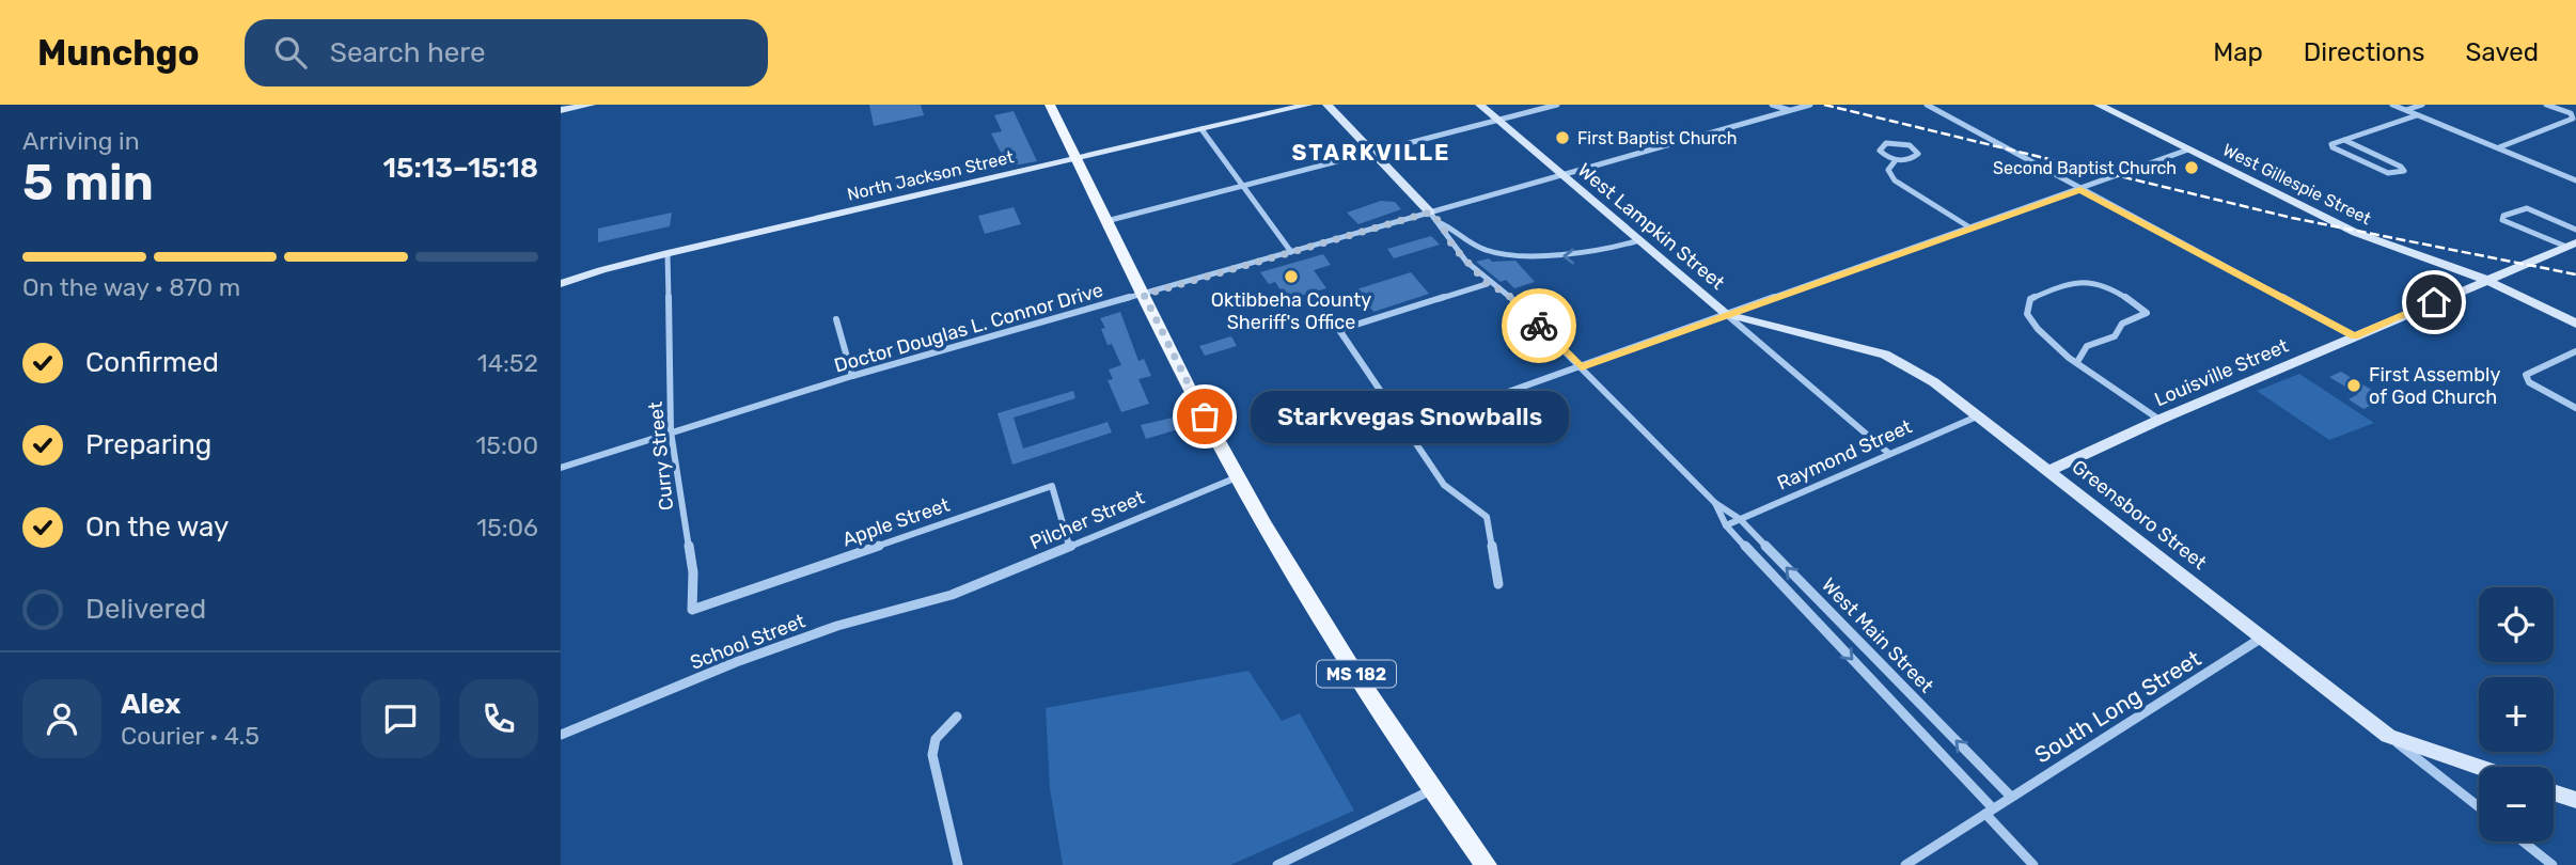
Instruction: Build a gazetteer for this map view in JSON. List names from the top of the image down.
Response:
{
  "streets": {
    "main road": ["MS 182"],
    "street": [
      "North Jackson Street",
      "West Gillespie Street",
      "West Lampkin Street",
      "Doctor Douglas L. Connor Drive",
      "Louisville Street",
      "Raymond Street",
      "Curry Street",
      "Greensboro Street",
      "Pilcher Street",
      "Apple Street",
      "West Main Street",
      "School Street",
      "South Long Street"
    ]
  },
  "crossings": [
    ["North Jackson Street", "Curry Street"],
    ["North Jackson Street", "MS 182"],
    ["West Gillespie Street", "Louisville Street"],
    ["West Lampkin Street", "Doctor Douglas L. Connor Drive"],
    ["West Lampkin Street", "Raymond Street"],
    ["West Lampkin Street", "Greensboro Street"],
    ["Doctor Douglas L. Connor Drive", "Curry Street"],
    ["Doctor Douglas L. Connor Drive", "West Main Street"],
    ["Doctor Douglas L. Connor Drive", "MS 182"],
    ["Louisville Street", "Greensboro Street"],
    ["Raymond Street", "Greensboro Street"],
    ["Raymond Street", "West Main Street"],
    ["Curry Street", "Apple Street"],
    ["Greensboro Street", "South Long Street"],
    ["Pilcher Street", "Apple Street"],
    ["Pilcher Street", "School Street"],
    ["Pilcher Street", "MS 182"],
    ["West Main Street", "South Long Street"]
  ],
  "districts": ["STARKVILLE"],
  "places": [
    "First Baptist Church",
    "Second Baptist Church",
    "Oktibbeha County Sheriff's Office",
    "First Assembly of God Church",
    "Starkvegas Snowballs"
  ],
  "page": {
    "header": "Munchgo",
    "search": "Search here",
    "nav": ["Map", "Directions", "Saved"],
    "heading": ["5 min", "Arriving in", "15:13–15:18"],
    "panel": ["Alex", "Courier · 4.5"],
    "bar": "On the way · 870 m",
    "list": [
      ["Confirmed", "14:52"],
      ["Preparing", "15:00"],
      ["On the way", "15:06"],
      "Delivered"
    ],
    "bubble": "Starkvegas Snowballs",
    "map_buttons": ["+", "−"]
  }
}
